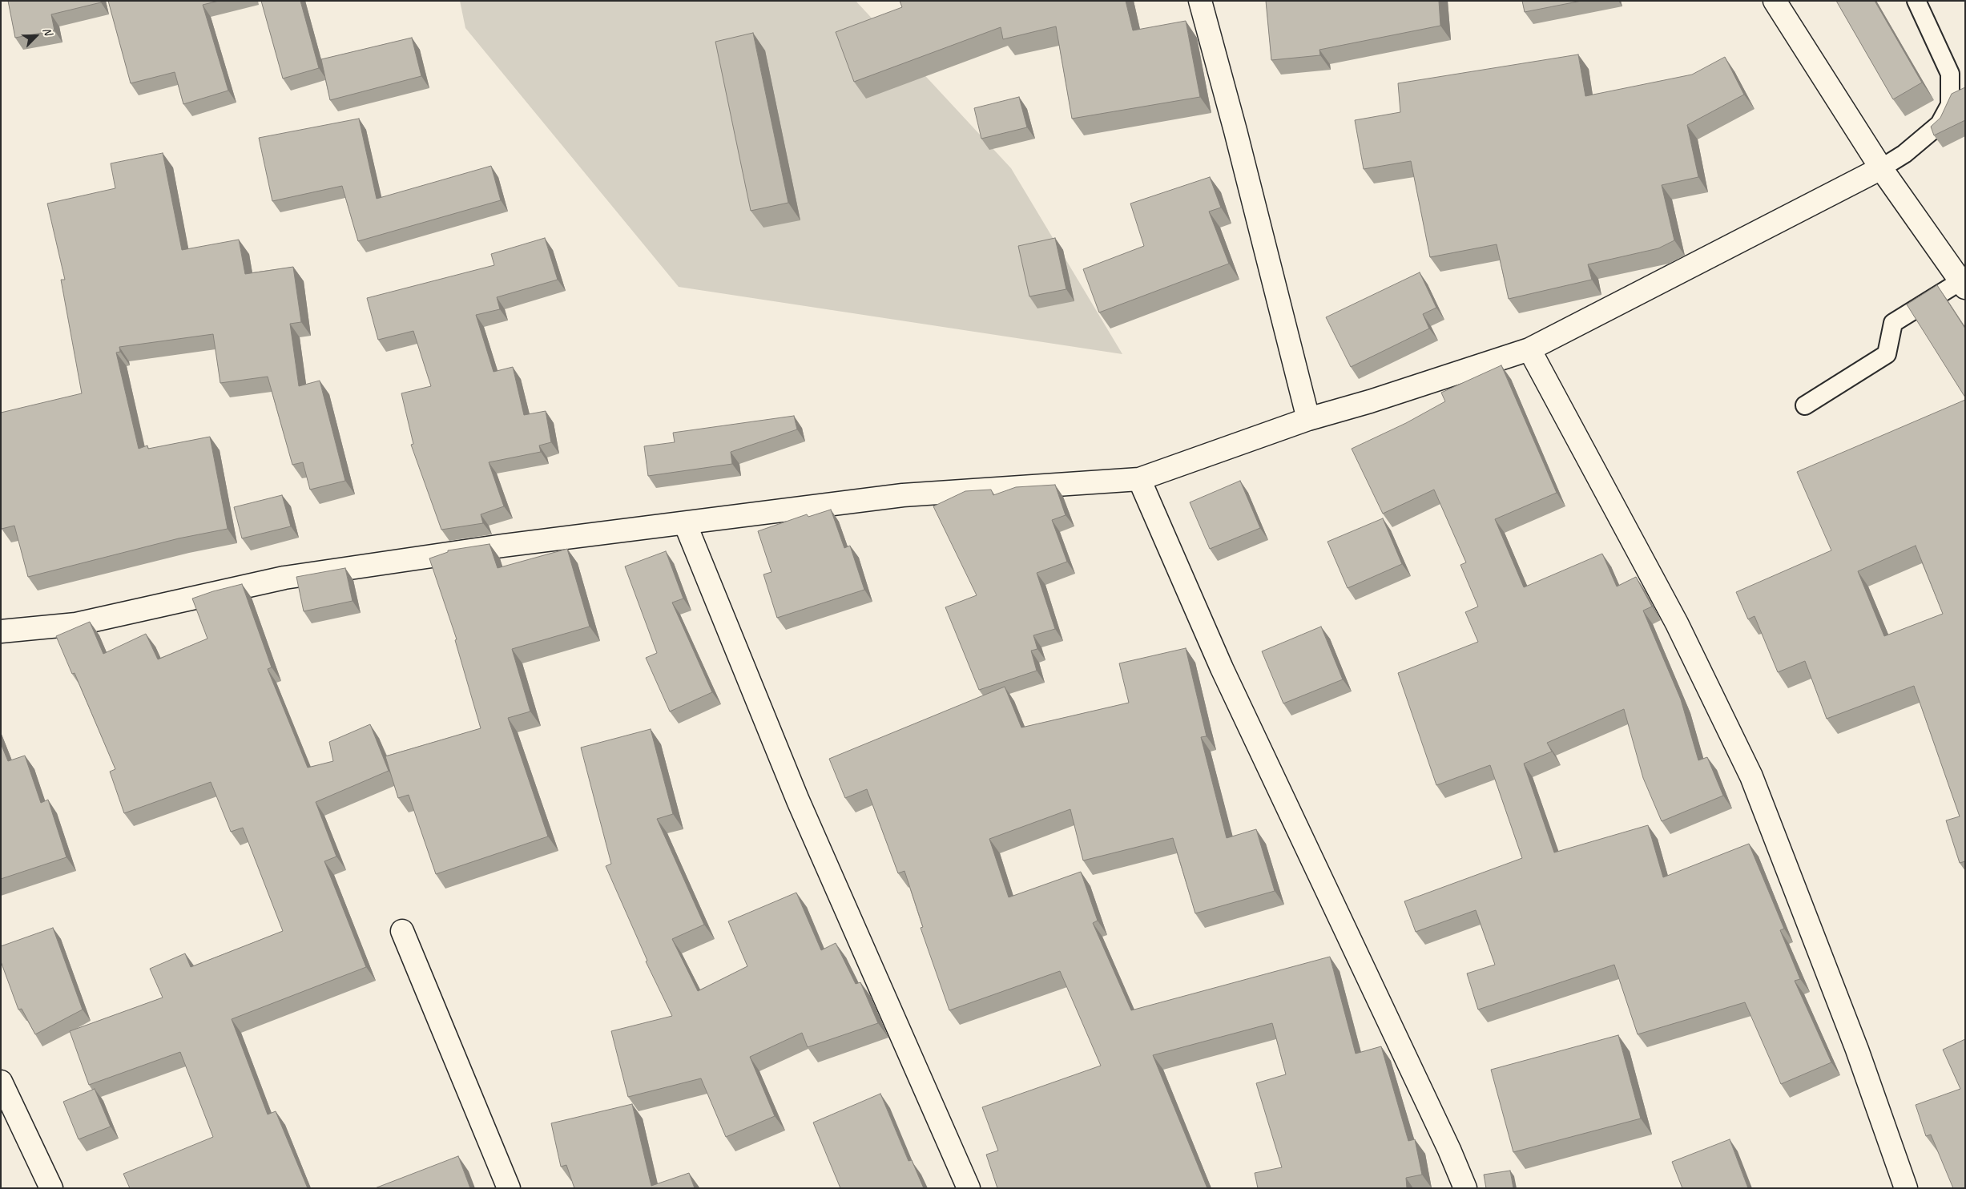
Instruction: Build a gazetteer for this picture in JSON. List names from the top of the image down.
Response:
{
  "north": "top right"
}
